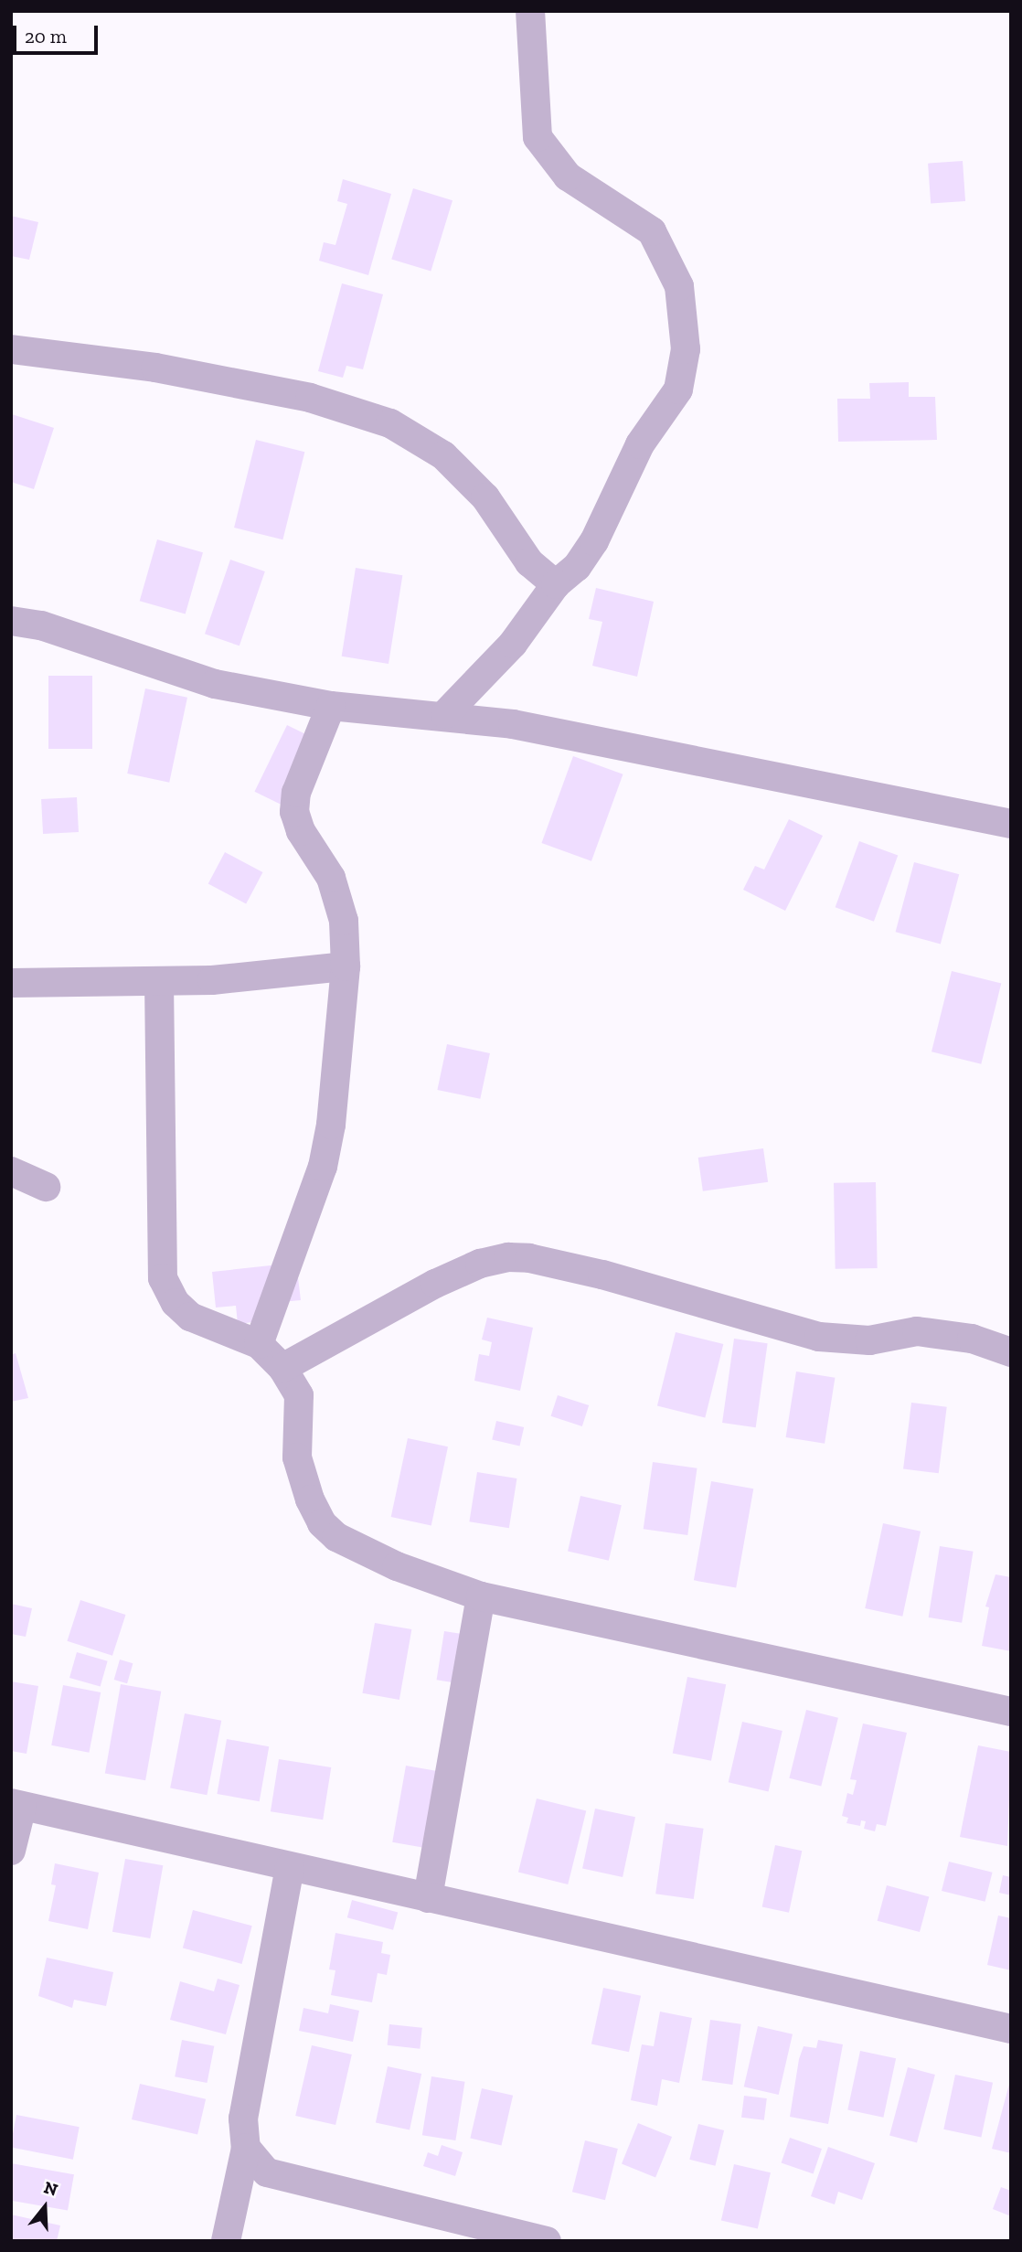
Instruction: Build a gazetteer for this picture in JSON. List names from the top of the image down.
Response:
{
  "scale_bar": "20 m",
  "north": "top"
}
